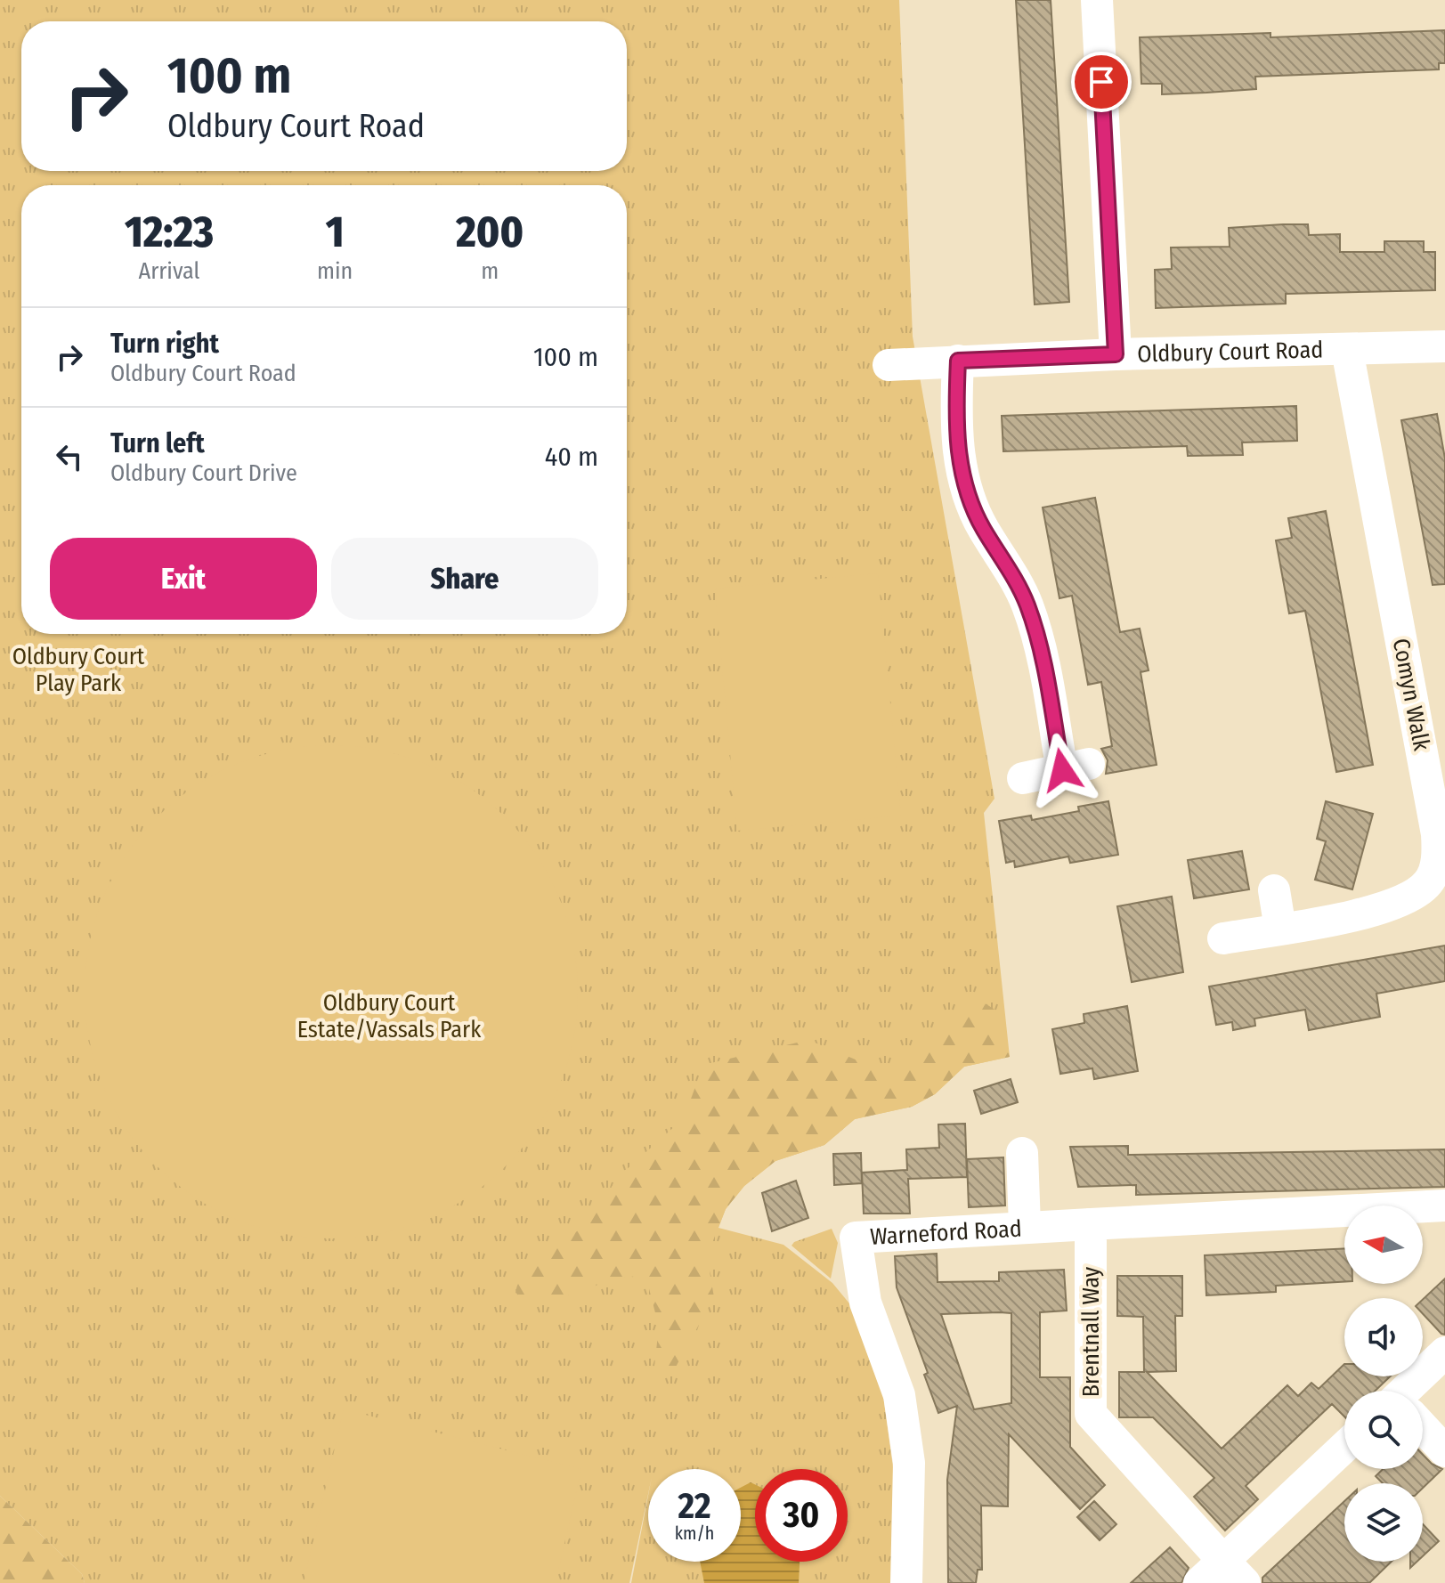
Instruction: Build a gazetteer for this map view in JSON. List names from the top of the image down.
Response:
{
  "streets": {
    "street": [
      "Oldbury Court Road",
      "Comyn Walk",
      "Warneford Road",
      "Brentnall Way"
    ]
  },
  "crossings": [
    ["Oldbury Court Road", "Comyn Walk"],
    ["Warneford Road", "Brentnall Way"]
  ],
  "parks": ["Oldbury Court Play Park", "Oldbury Court Estate/Vassals Park"],
  "north": "left",
  "page": {
    "turn": ["100 m", "Oldbury Court Road"],
    "eta": [
      "12:23",
      "Arrival",
      "1",
      "min",
      "200",
      "m"
    ],
    "list": [
      {
        "name": "Turn right",
        "note": "Oldbury Court Road",
        "value": "100 m"
      },
      {
        "name": "Turn left",
        "note": "Oldbury Court Drive",
        "value": "40 m"
      }
    ],
    "buttons": ["Exit", "Share"],
    "speed": "22 km/h",
    "limit": "30"
  }
}
